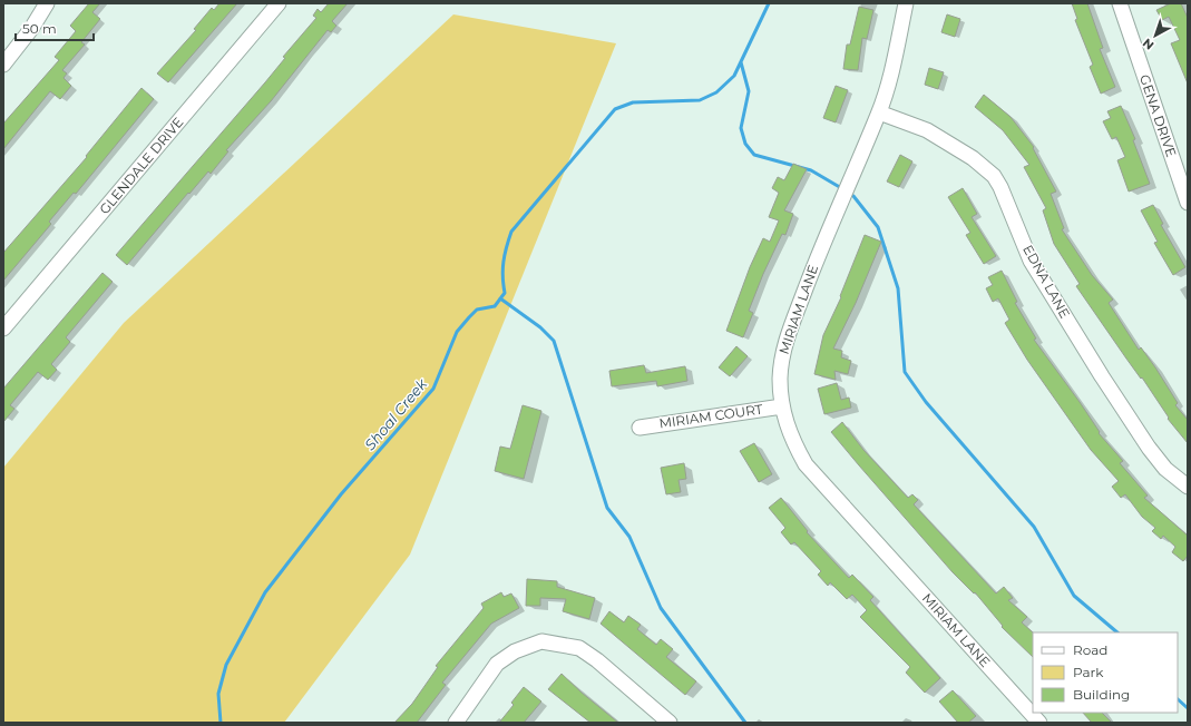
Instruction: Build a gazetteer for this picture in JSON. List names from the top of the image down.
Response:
{
  "streets": {
    "street": [
      "GENA DRIVE",
      "GLENDALE DRIVE",
      "EDNA LANE",
      "MIRIAM LANE",
      "MIRIAM COURT"
    ]
  },
  "crossings": [
    ["EDNA LANE", "MIRIAM LANE"],
    ["MIRIAM LANE", "MIRIAM COURT"]
  ],
  "water": ["Shoal Creek"],
  "legend": ["Road", "Park", "Building"],
  "scale_bar": "50 m",
  "north": "bottom left"
}
